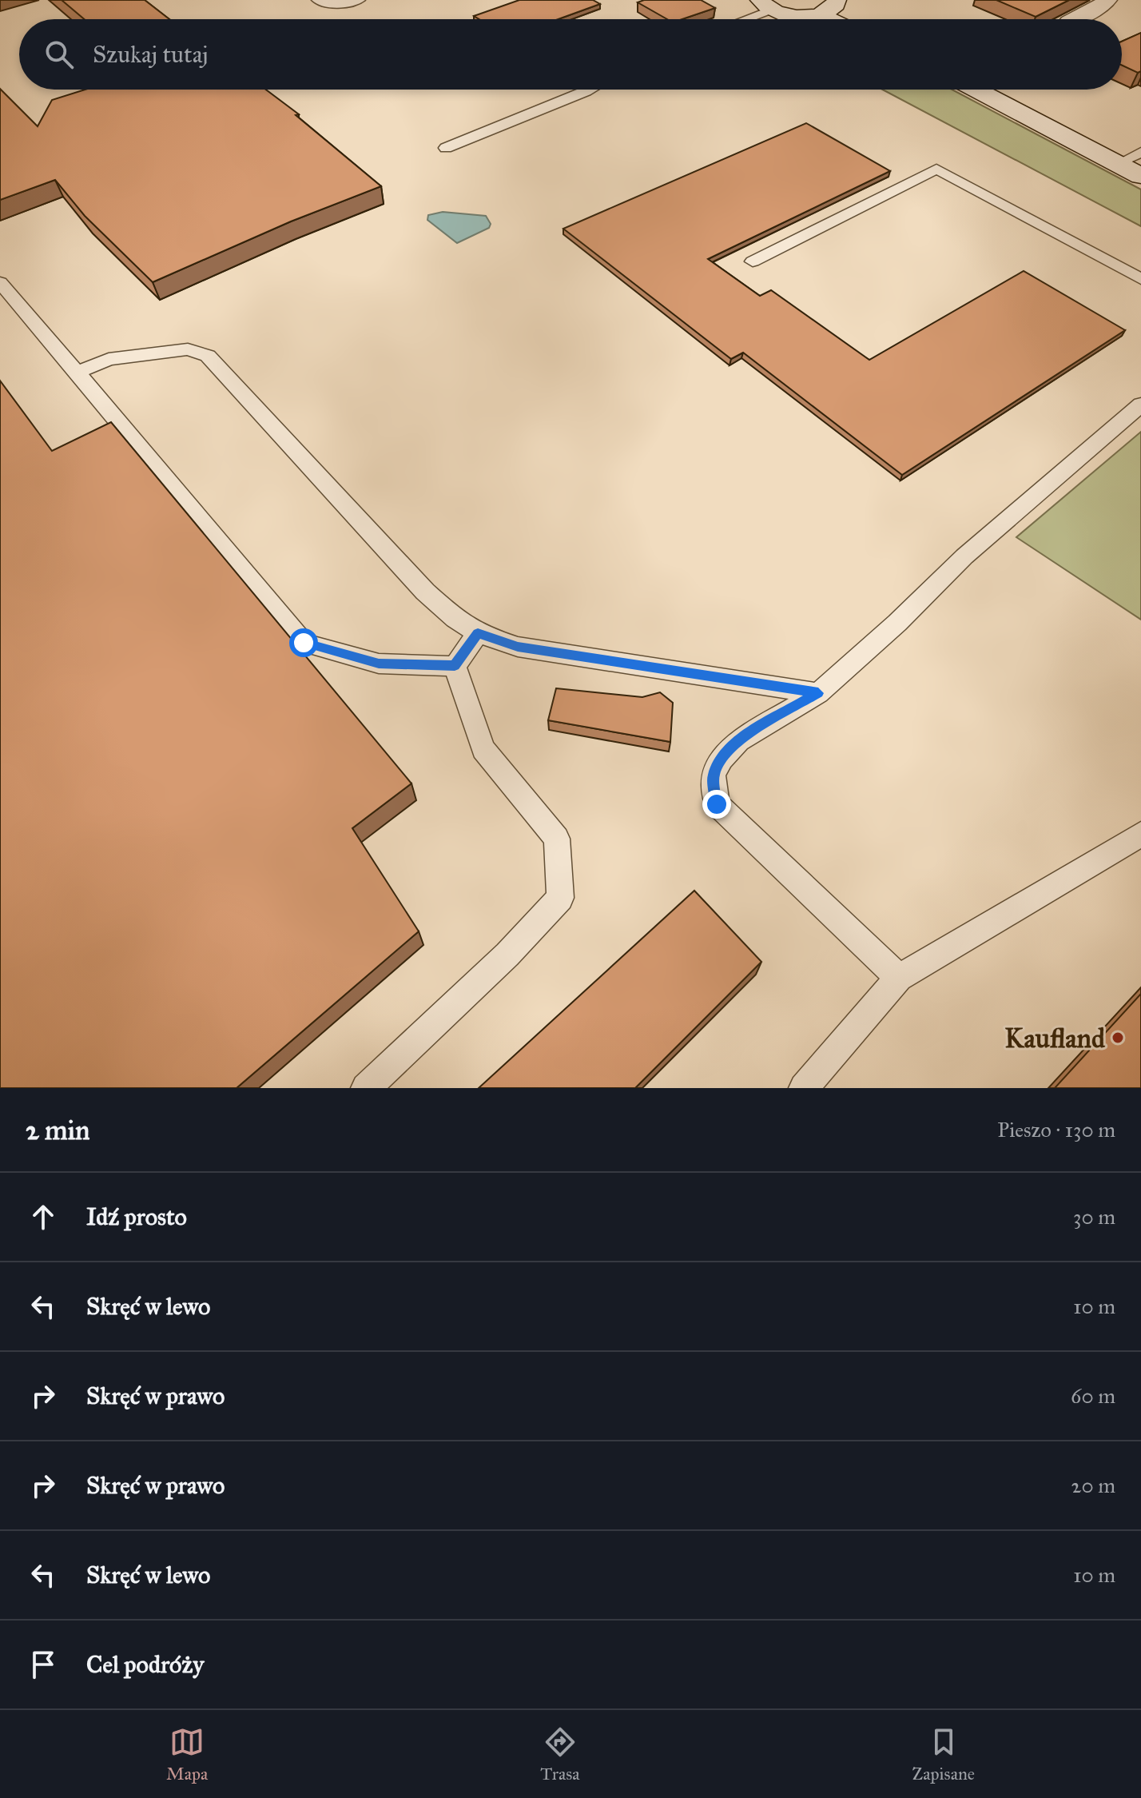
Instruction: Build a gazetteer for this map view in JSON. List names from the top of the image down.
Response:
{
  "places": ["Kaufland"],
  "page": {
    "search": "Szukaj tutaj",
    "heading": ["2 min", "Pieszo · 130 m"],
    "list": [
      ["Idź prosto", "30 m"],
      ["Skręć w lewo", "10 m"],
      ["Skręć w prawo", "60 m"],
      ["Skręć w prawo", "20 m"],
      ["Skręć w lewo", "10 m"],
      "Cel podróży"
    ],
    "nav": ["Mapa", "Trasa", "Zapisane"]
  }
}
